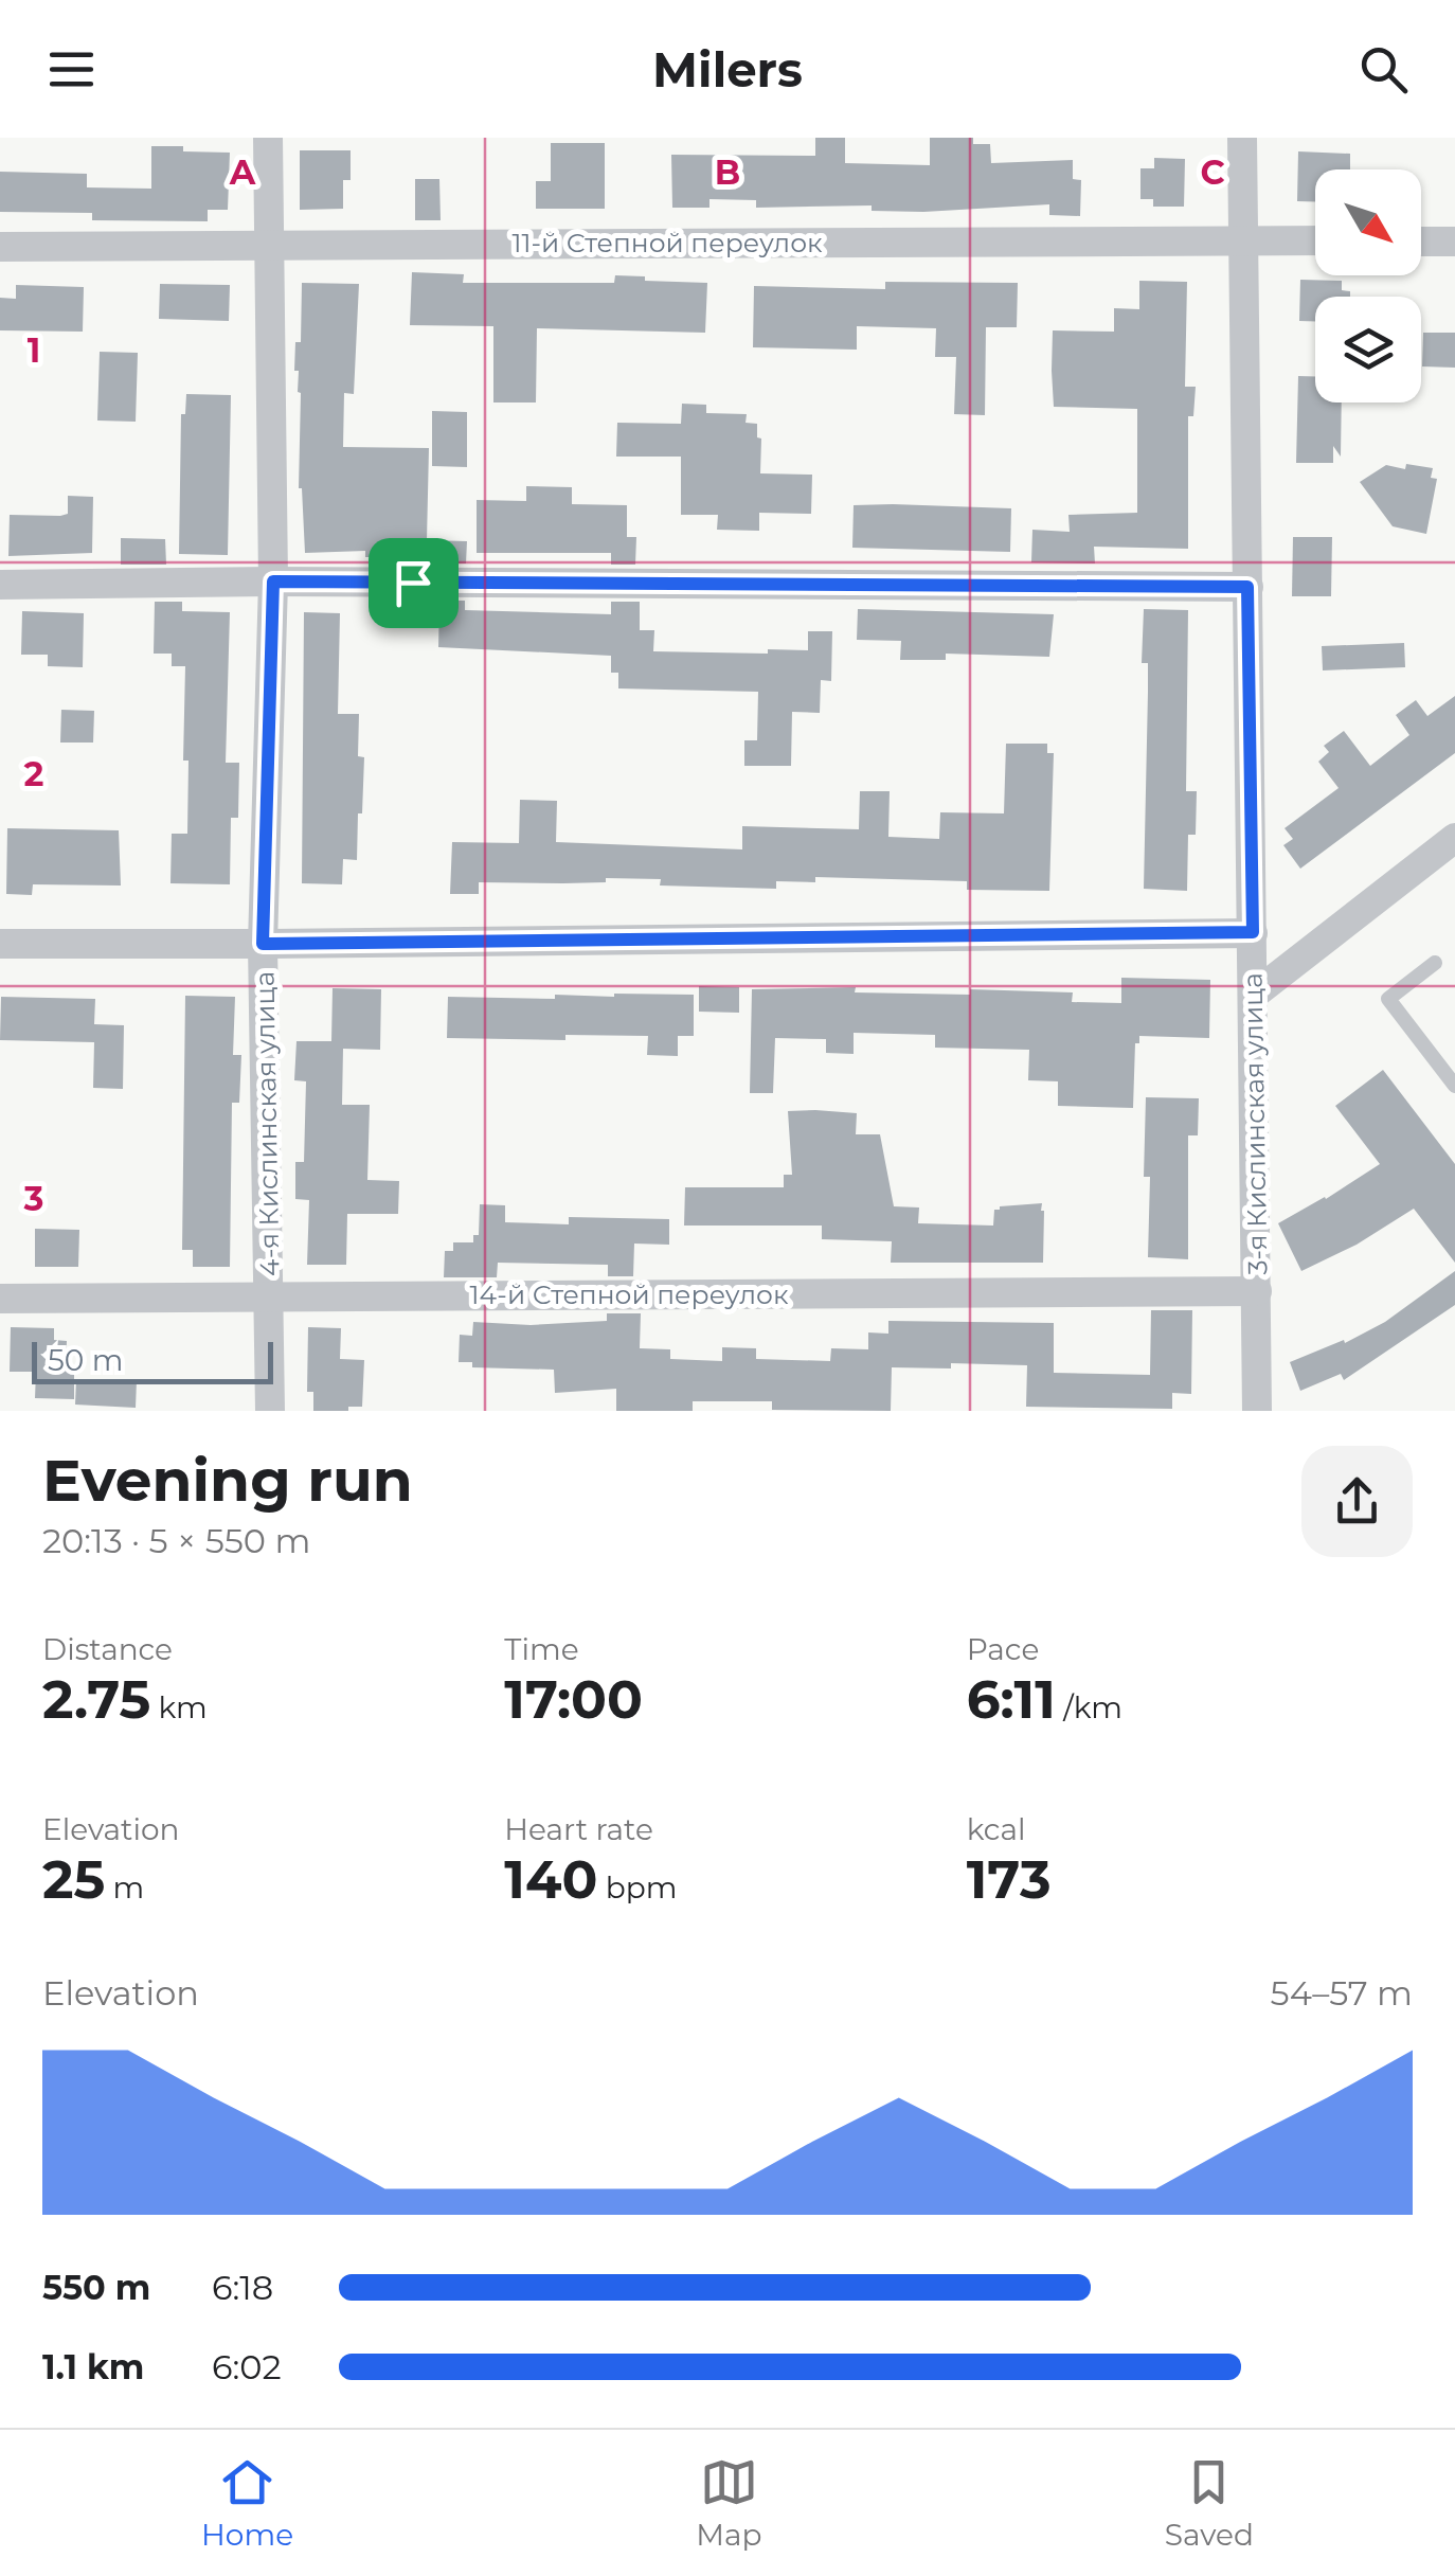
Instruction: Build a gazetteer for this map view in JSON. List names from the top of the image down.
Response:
{
  "streets": {
    "street": [
      "11-й Степной переулок",
      "4-я Кислинская улица",
      "3-я Кислинская улица",
      "14-й Степной переулок"
    ]
  },
  "crossings": [
    ["11-й Степной переулок", "4-я Кислинская улица"],
    ["11-й Степной переулок", "3-я Кислинская улица"],
    ["4-я Кислинская улица", "14-й Степной переулок"],
    ["3-я Кислинская улица", "14-й Степной переулок"]
  ],
  "scale_bar": "50 m",
  "north": "bottom right",
  "page": {
    "header": "Milers",
    "scale": "50 m",
    "heading": ["Evening run", "20:13 · 5 × 550 m"],
    "stats": [
      ["Distance", "2.75 km"],
      ["Time", "17:00"],
      ["Pace", "6:11 /km"],
      ["Elevation", "25 m"],
      ["Heart rate", "140 bpm"],
      ["kcal", "173"]
    ],
    "chart": ["Elevation", "54–57 m"],
    "list": [
      {
        "name": "550 m",
        "note": "6:18"
      },
      {
        "name": "1.1 km",
        "note": "6:02"
      }
    ],
    "tabs": ["Home", "Map", "Saved"]
  },
  "grid": {
    "columns": ["A", "B", "C"],
    "rows": ["1", "2", "3"]
  }
}
